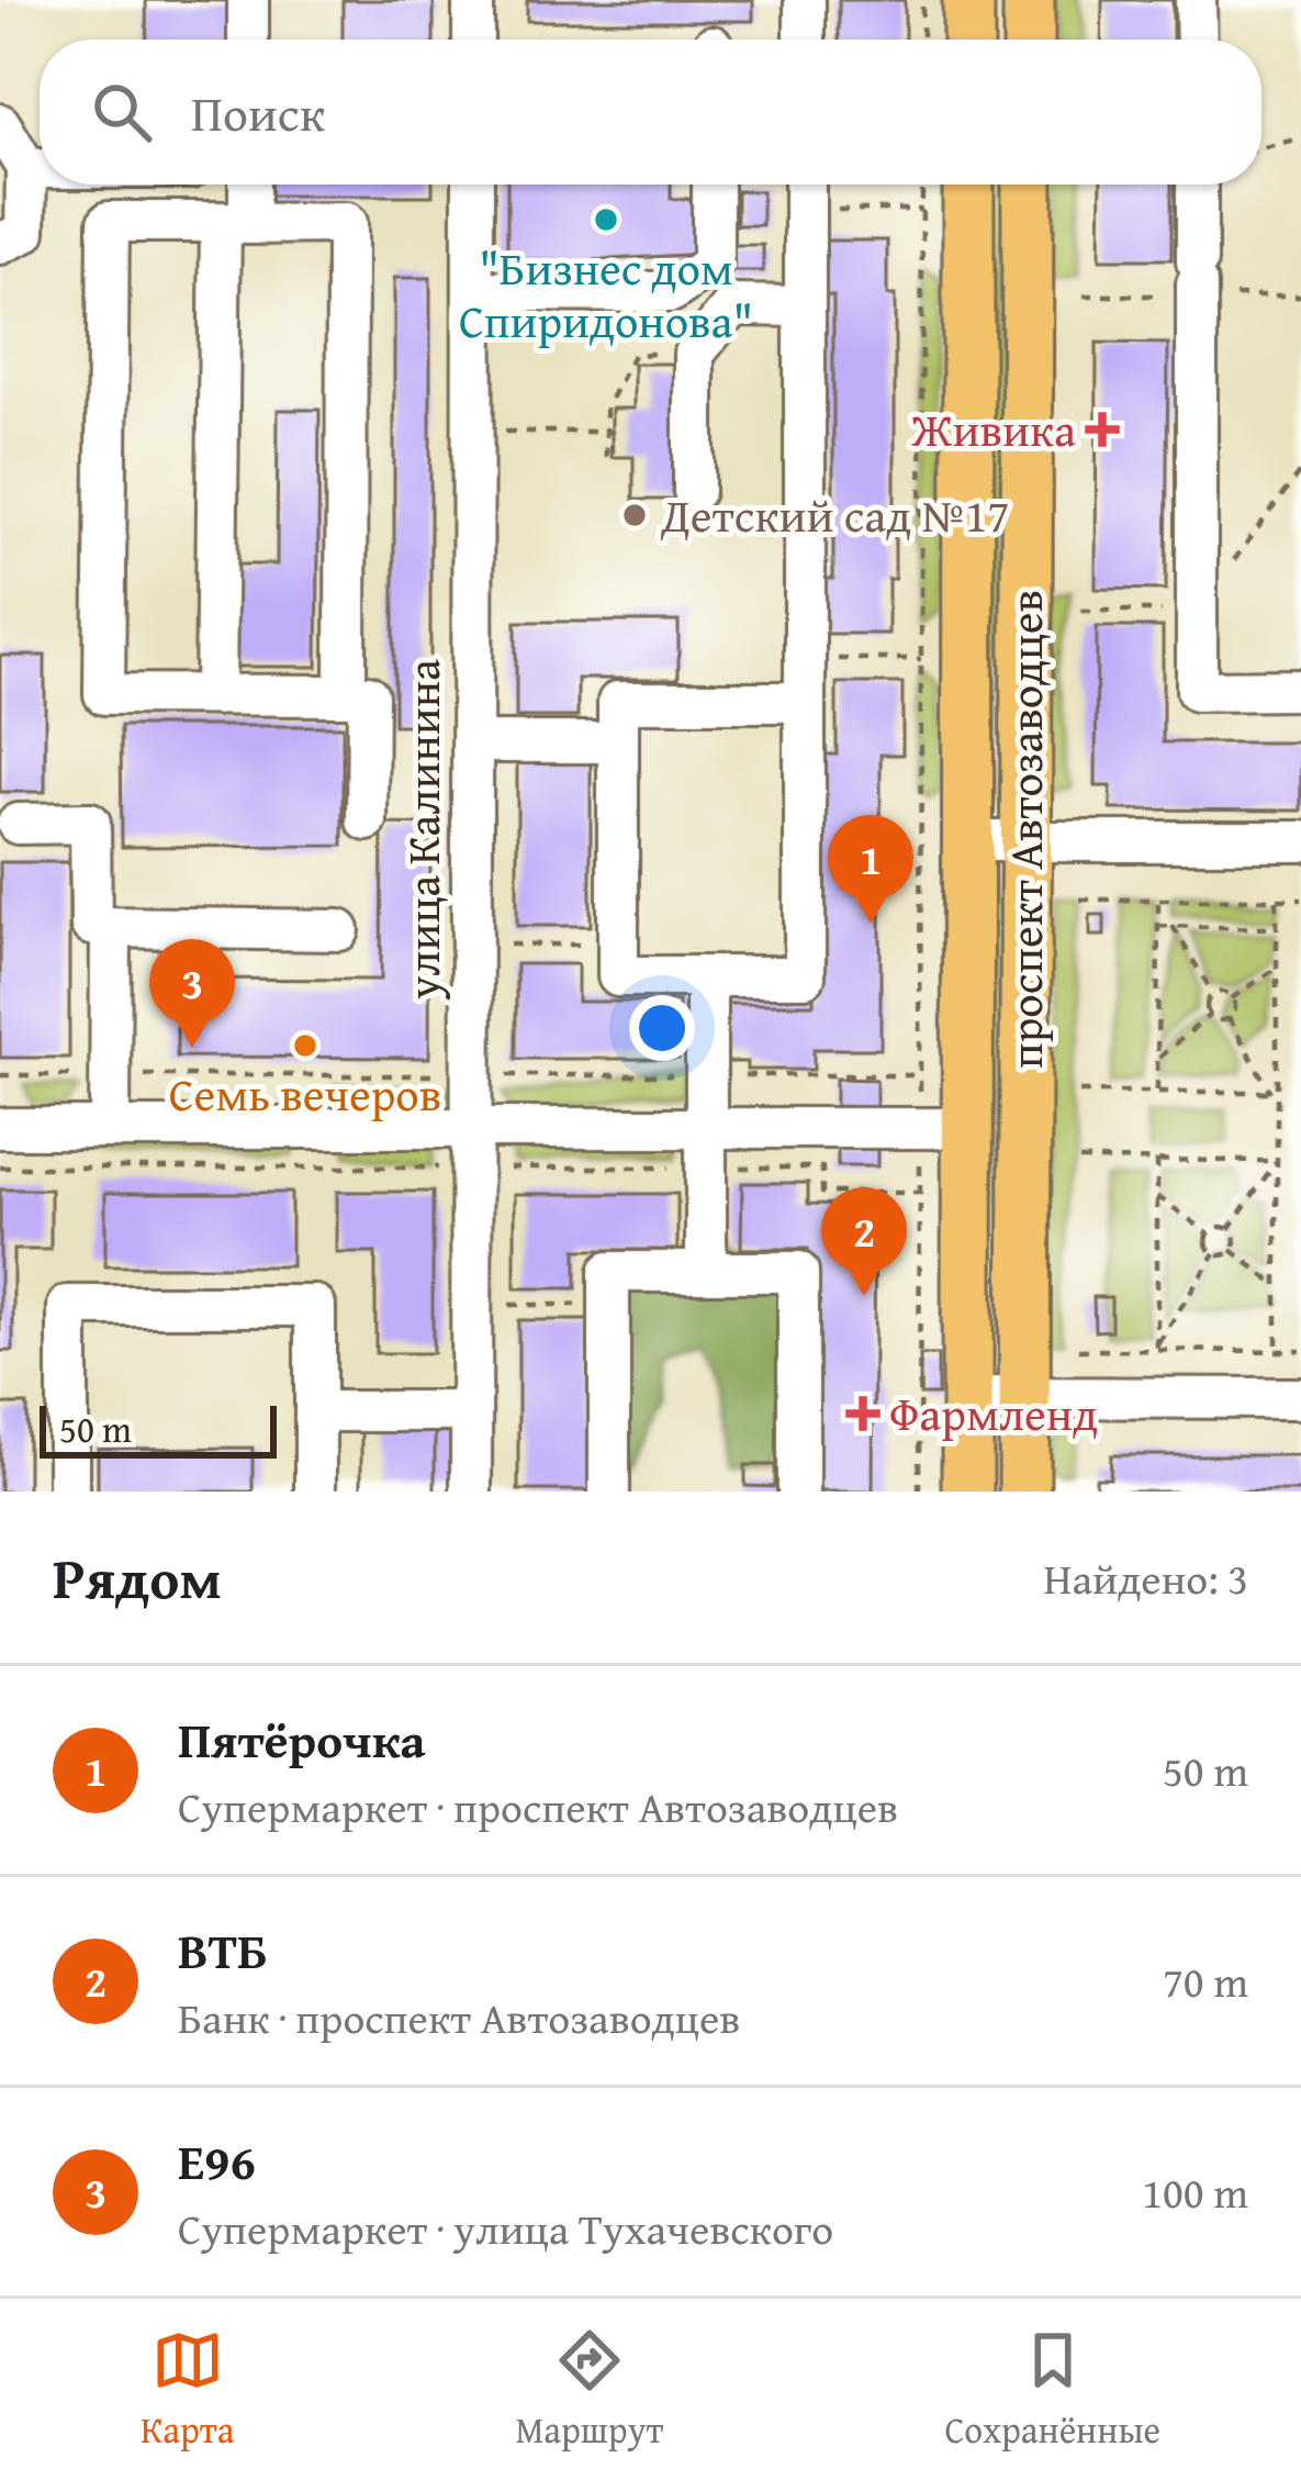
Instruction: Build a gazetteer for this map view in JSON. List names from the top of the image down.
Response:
{
  "streets": {
    "main road": ["проспект Автозаводцев"],
    "street": ["улица Калинина"]
  },
  "places": {
    "other": ["\"Бизнес дом Спиридонова\"", "Детский сад №17", "Семь вечеров"],
    "health": ["Живика", "Фармленд"]
  },
  "scale_bar": "50 m",
  "page": {
    "search": "Поиск",
    "pins": ["1", "3", "2"],
    "scale": "50 m",
    "heading": ["Рядом", "Найдено: 3"],
    "list": [
      {
        "mark": "1",
        "name": "Пятёрочка",
        "note": "Супермаркет · проспект Автозаводцев",
        "value": "50 m"
      },
      {
        "mark": "2",
        "name": "ВТБ",
        "note": "Банк · проспект Автозаводцев",
        "value": "70 m"
      },
      {
        "mark": "3",
        "name": "E96",
        "note": "Супермаркет · улица Тухачевского",
        "value": "100 m"
      }
    ],
    "nav": ["Карта", "Маршрут", "Сохранённые"]
  }
}
